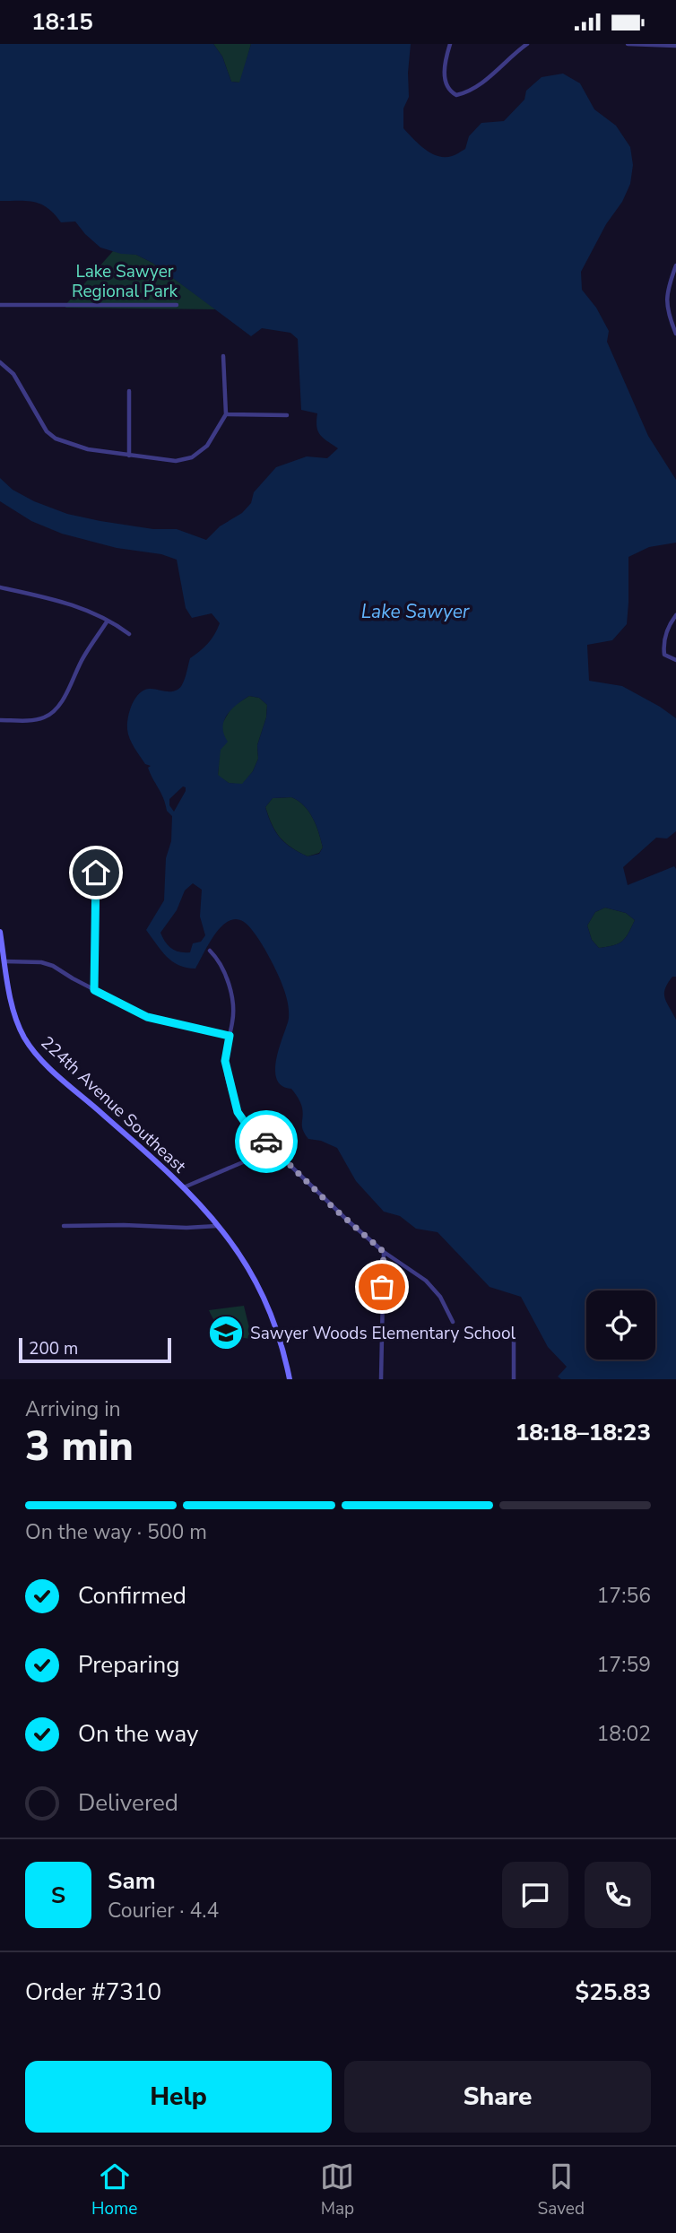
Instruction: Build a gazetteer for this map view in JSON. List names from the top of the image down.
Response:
{
  "streets": {
    "street": ["224th Avenue Southeast"]
  },
  "water": ["Lake Sawyer"],
  "parks": ["Lake Sawyer Regional Park"],
  "places": {
    "school or university": ["Sawyer Woods Elementary School"]
  },
  "scale_bar": "200 m",
  "page": {
    "status": "18:15",
    "scale": "200 m",
    "heading": ["3 min", "Arriving in", "18:18–18:23"],
    "panel": [
      "Sam",
      "Courier · 4.4",
      "Order #7310",
      "$25.83"
    ],
    "bar": "On the way · 500 m",
    "list": [
      ["Confirmed", "17:56"],
      ["Preparing", "17:59"],
      ["On the way", "18:02"],
      "Delivered"
    ],
    "round": "S",
    "buttons": ["Help", "Share"],
    "tabs": ["Home", "Map", "Saved"]
  }
}
